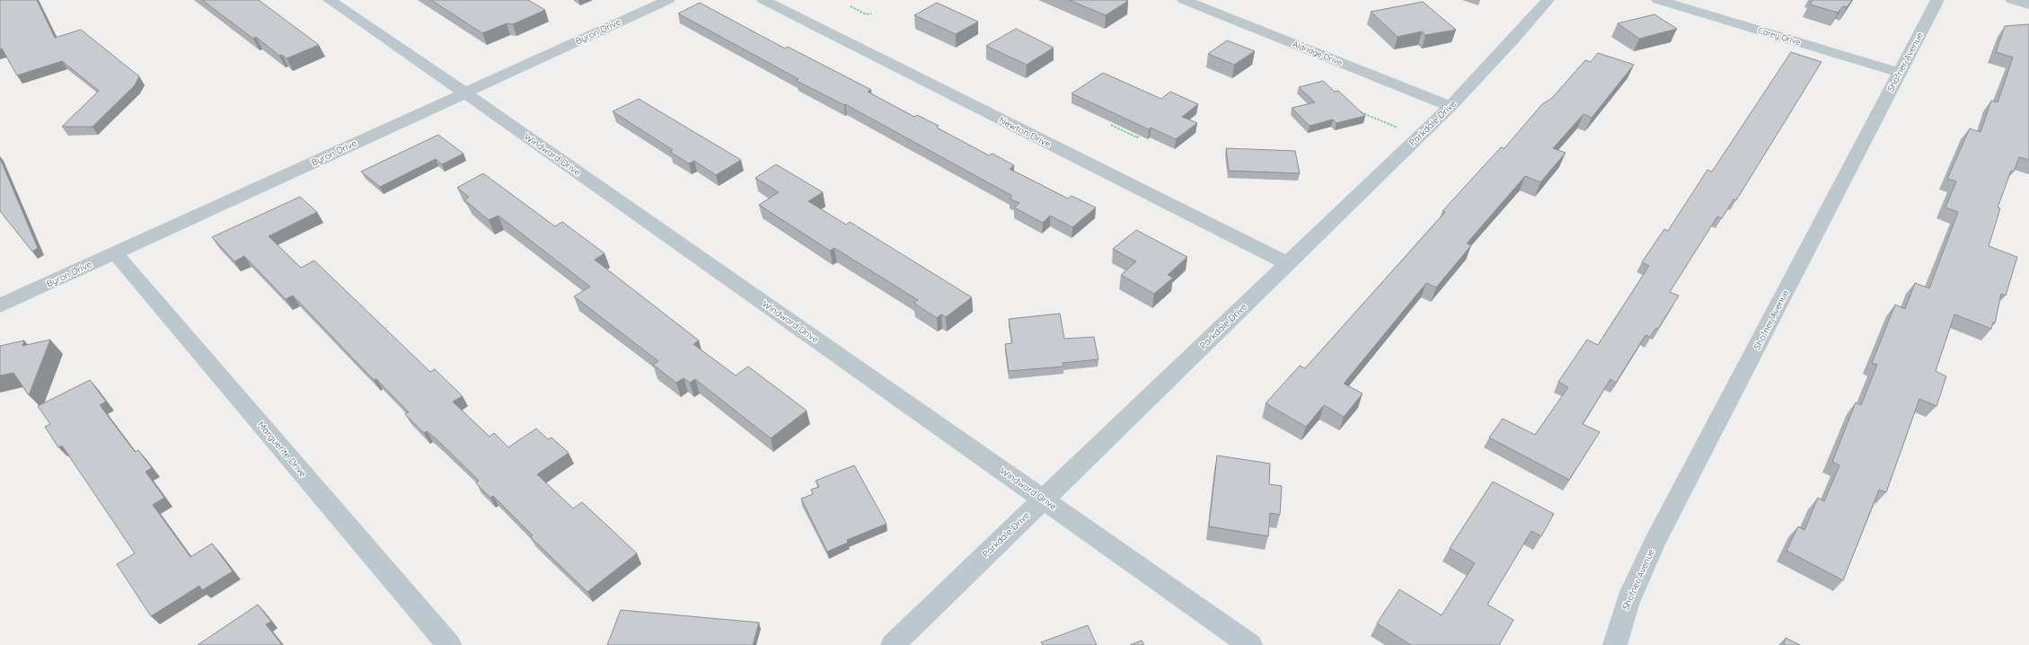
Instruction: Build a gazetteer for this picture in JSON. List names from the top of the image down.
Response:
{
  "streets": {
    "street": [
      "Byron Drive",
      "Carey Drive",
      "Aldridge Drive",
      "Shofner Avenue",
      "Parkdale Drive",
      "Newton Drive",
      "Windward Drive",
      "Marguerite Drive"
    ]
  },
  "crossings": [
    ["Byron Drive", "Windward Drive"],
    ["Byron Drive", "Marguerite Drive"],
    ["Carey Drive", "Shofner Avenue"],
    ["Aldridge Drive", "Parkdale Drive"],
    ["Parkdale Drive", "Newton Drive"],
    ["Parkdale Drive", "Windward Drive"]
  ]
}
